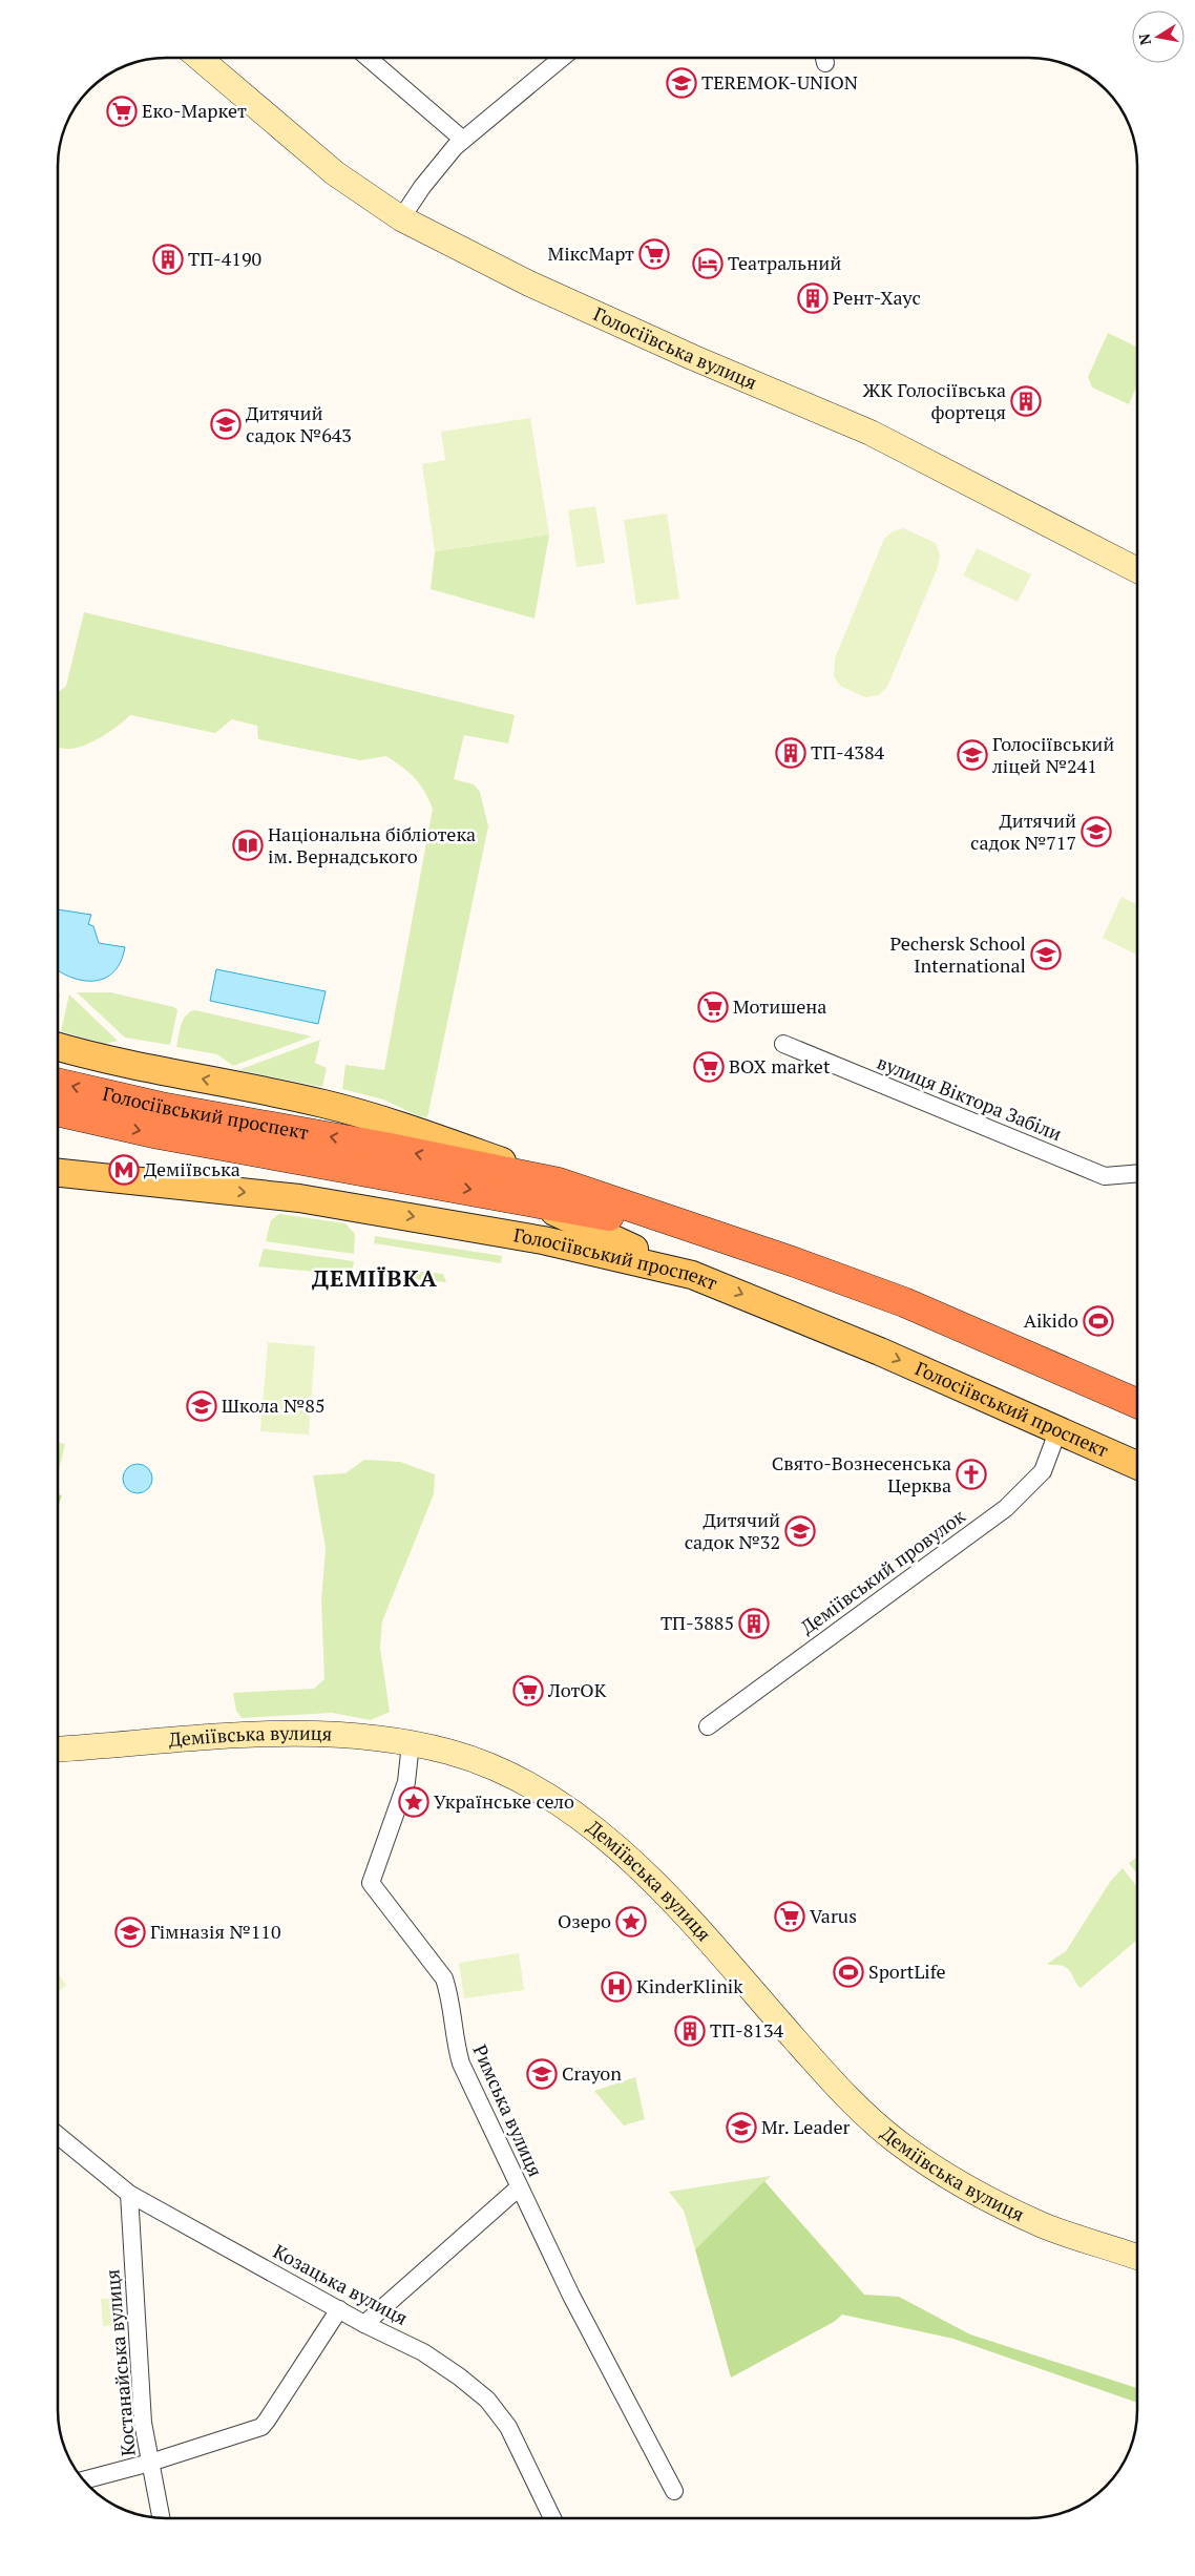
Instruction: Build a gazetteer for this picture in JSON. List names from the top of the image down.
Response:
{
  "streets": {
    "highway": ["Голосіївський проспект"],
    "street": [
      "Голосіївська вулиця",
      "вулиця Віктора Забіли",
      "Деміївський провулок",
      "Деміївська вулиця",
      "Римська вулиця",
      "Козацька вулиця",
      "Костанайська вулиця"
    ]
  },
  "crossings": [
    ["Голосіївський проспект", "Деміївський провулок"],
    ["Деміївська вулиця", "Римська вулиця"],
    ["Козацька вулиця", "Костанайська вулиця"]
  ],
  "districts": ["ДЕМІЇВКА"],
  "places": {
    "school or university": [
      "TEREMOK-UNION",
      "Дитячий садок №643",
      "Голосіївський ліцей №241",
      "Дитячий садок №717",
      "Pechersk School International",
      "Школа №85",
      "Дитячий садок №32",
      "Гімназія №110",
      "Crayon",
      "Mr. Leader"
    ],
    "supermarket": [
      "Еко-Маркет",
      "МіксМарт",
      "Мотишена",
      "BOX market",
      "ЛотОК",
      "Varus"
    ],
    "building": [
      "ТП-4190",
      "Рент-Хаус",
      "ЖК Голосіївська фортеця",
      "ТП-4384",
      "ТП-3885",
      "ТП-8134"
    ],
    "hotel": ["Театральний"],
    "library": ["Національна бібліотека ім. Вернадського"],
    "metro station": ["Деміївська"],
    "sports": ["Aikido", "SportLife"],
    "church": ["Свято-Вознесенська Церква"],
    "place": ["Українське село", "Озеро"],
    "hospital": ["KinderKlinik"]
  },
  "north": "left"
}
